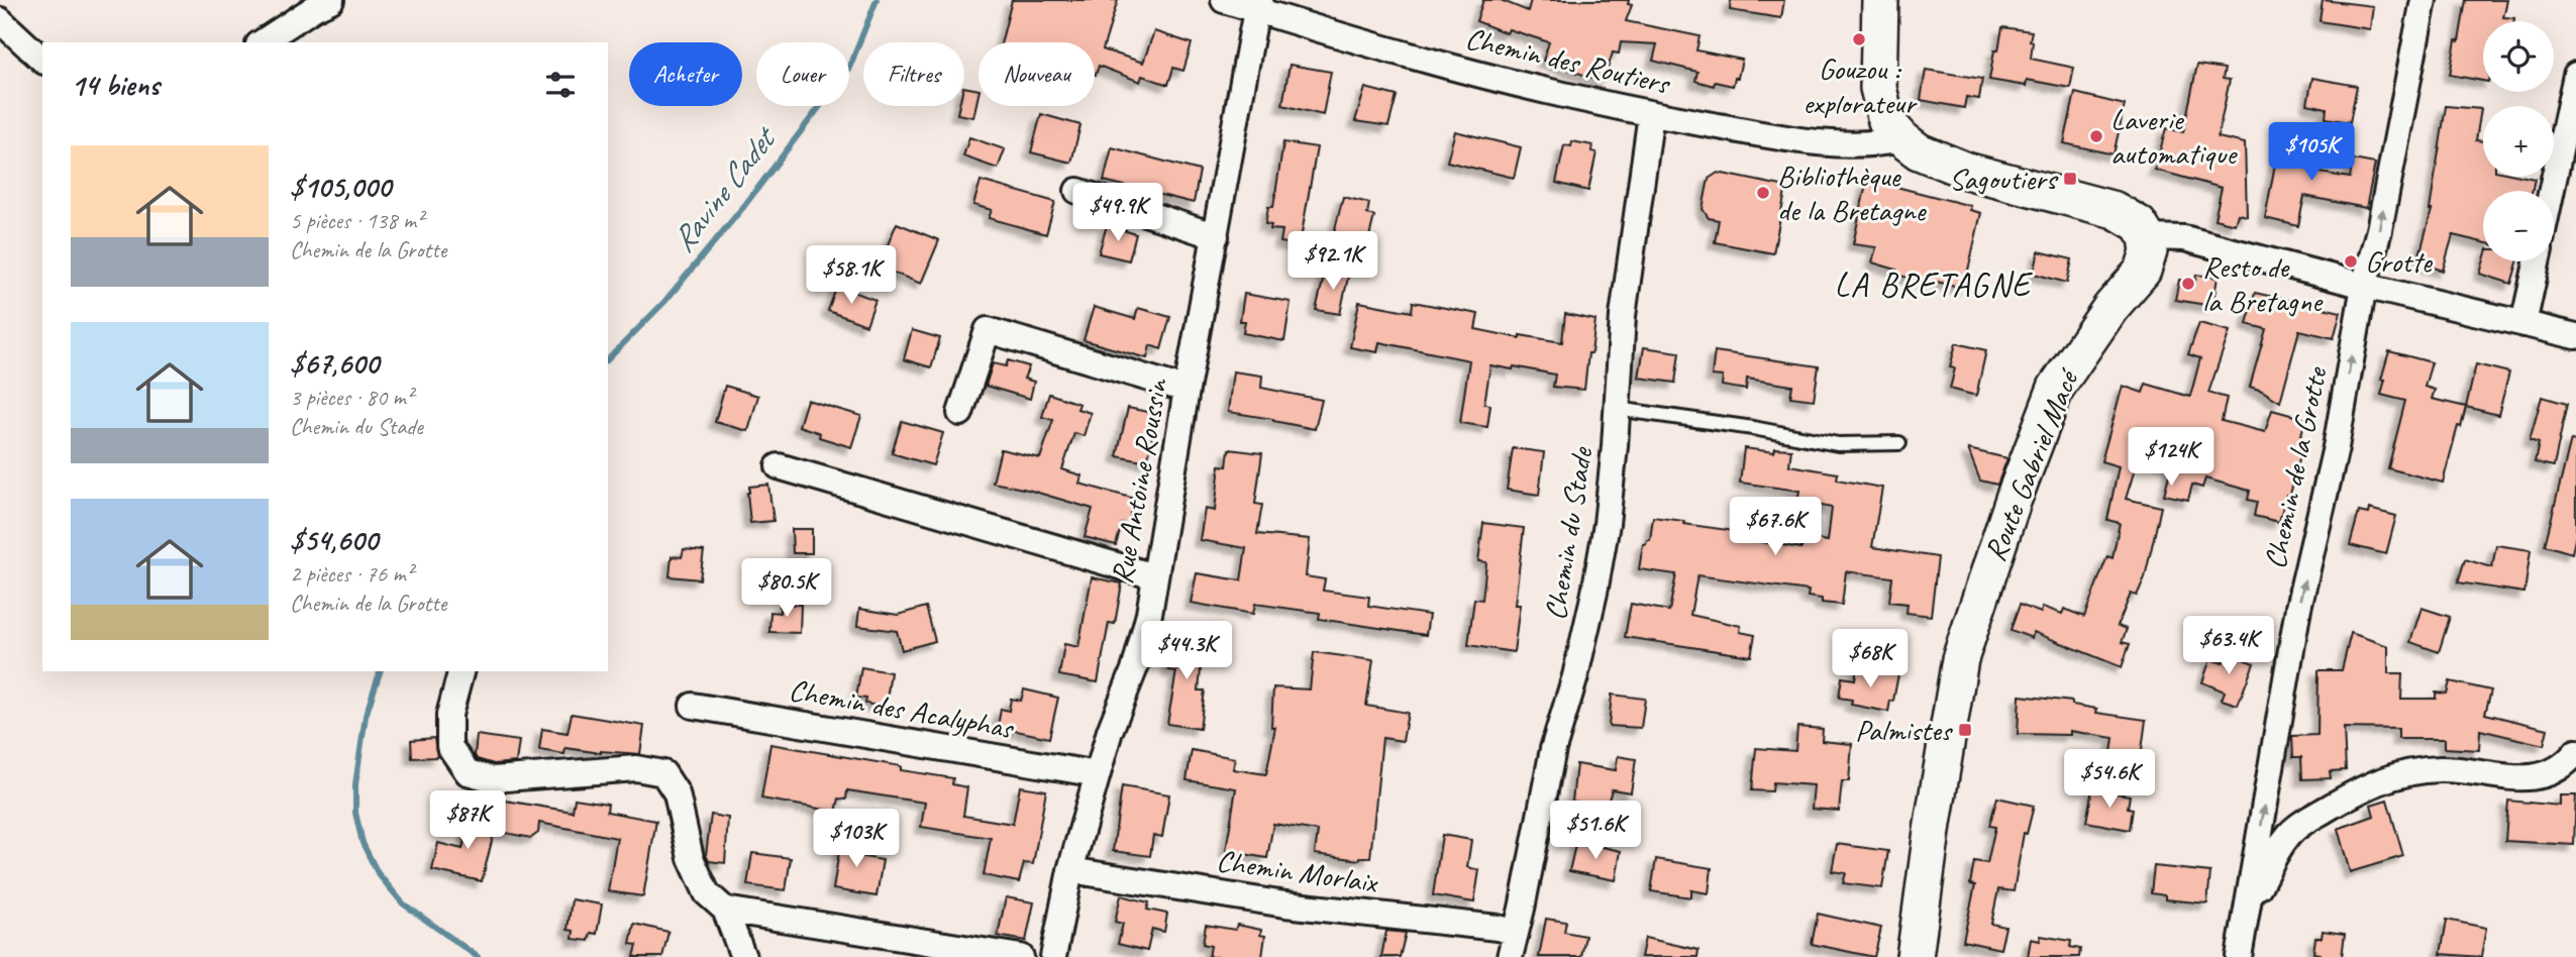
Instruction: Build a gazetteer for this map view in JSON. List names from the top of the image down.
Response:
{
  "streets": {
    "main road": ["Route Gabriel Macé"],
    "street": [
      "Chemin des Routiers",
      "Chemin de la Grotte",
      "Rue Antoine Roussin",
      "Chemin du Stade",
      "Chemin des Acalyphas",
      "Chemin Morlaix"
    ]
  },
  "crossings": [
    ["Chemin des Routiers", "Rue Antoine Roussin"],
    ["Chemin des Routiers", "Chemin du Stade"],
    ["Rue Antoine Roussin", "Chemin des Acalyphas"],
    ["Rue Antoine Roussin", "Chemin Morlaix"],
    ["Chemin du Stade", "Chemin Morlaix"]
  ],
  "one_way": ["Chemin de la Grotte"],
  "districts": ["LA BRETAGNE"],
  "water": ["Ravine Cadet"],
  "places": {
    "other": [
      "Gouzou : explorateur",
      "Laverie automatique",
      "Bibliothèque de la Bretagne",
      "Grotte",
      "Resto de la Bretagne"
    ],
    "transit": ["Sagoutiers", "Palmistes"]
  },
  "page": {
    "map_buttons": ["+", "−"],
    "chip": [
      "Acheter",
      "Louer",
      "Filtres",
      "Nouveau"
    ],
    "heading": "14 biens",
    "price": [
      "$105K",
      "$49.9K",
      "$92.1K",
      "$58.1K",
      "$124K",
      "$67.6K",
      "$80.5K",
      "$63.4K",
      "$44.3K",
      "$68K",
      "$54.6K",
      "$87K",
      "$51.6K",
      "$103K"
    ],
    "list": [
      {
        "name": "$105,000",
        "note": "5 pièces · 138 m² · Chemin de la Grotte"
      },
      {
        "name": "$67,600",
        "note": "3 pièces · 80 m² · Chemin du Stade"
      },
      {
        "name": "$54,600",
        "note": "2 pièces · 76 m² · Chemin de la Grotte"
      }
    ]
  }
}
